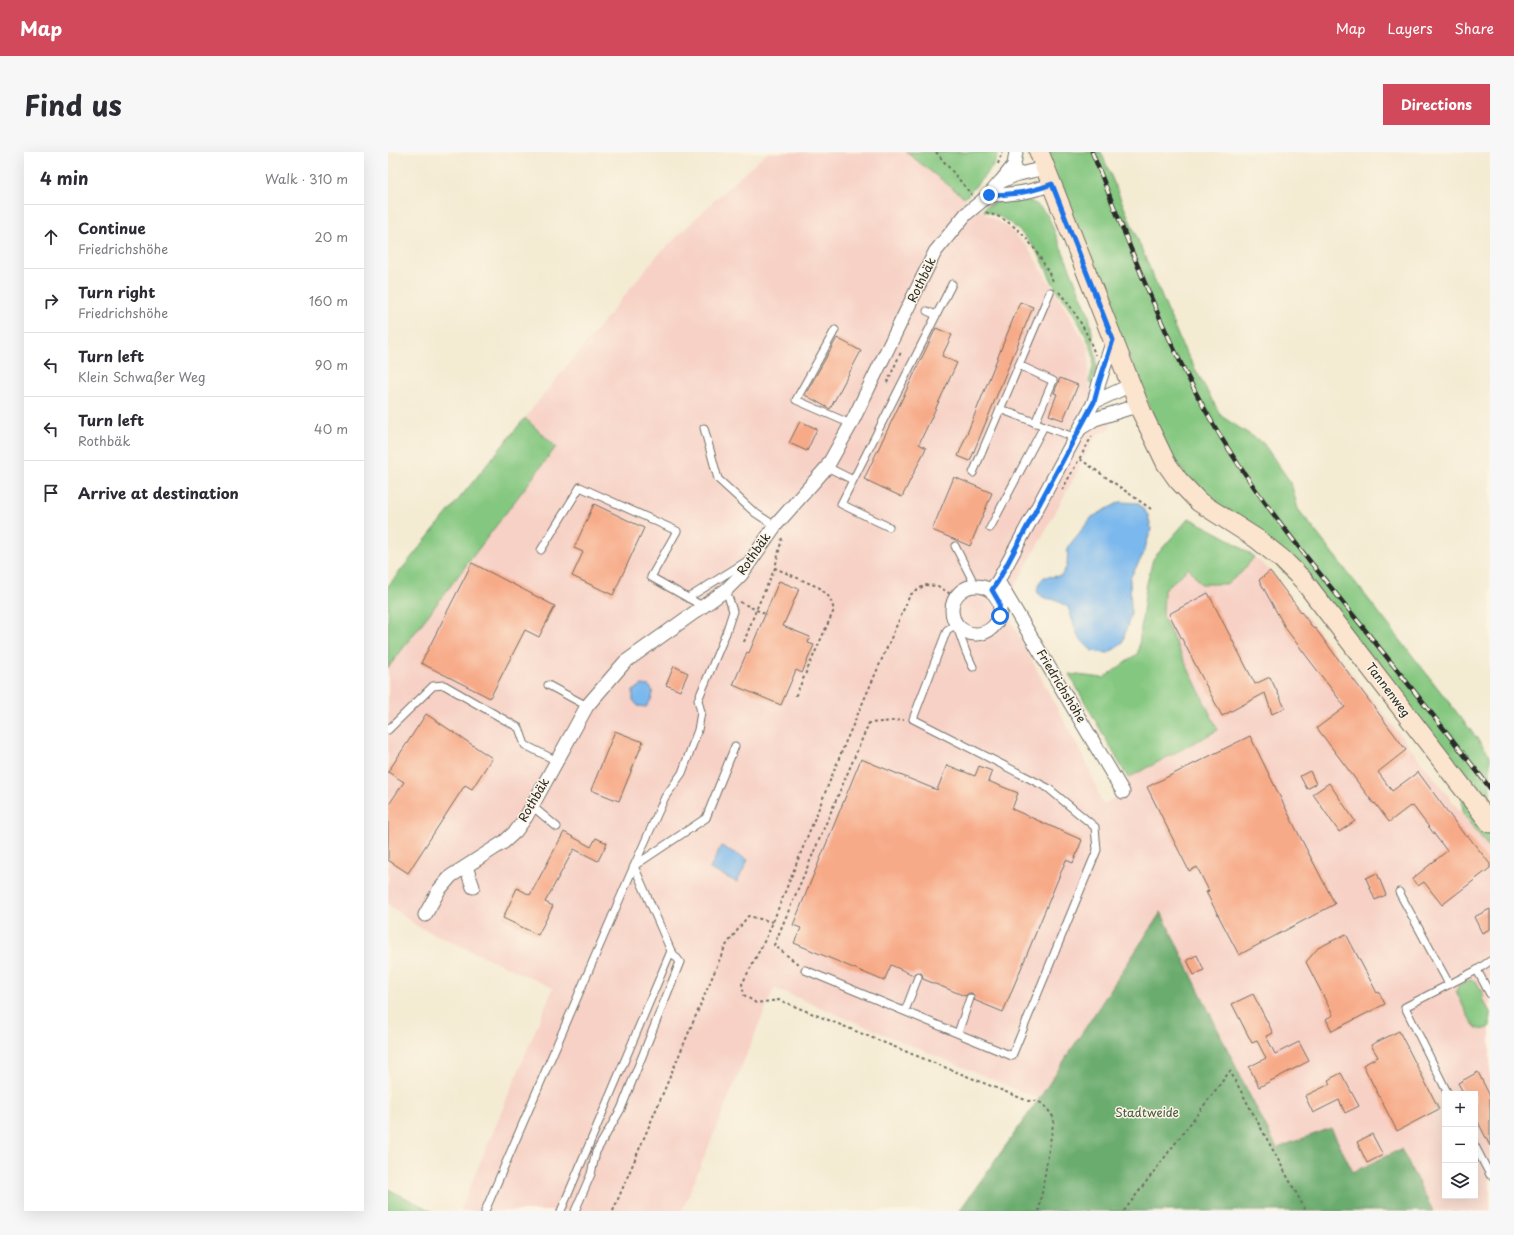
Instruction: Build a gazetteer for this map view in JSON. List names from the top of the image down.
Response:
{
  "streets": {
    "street": ["Rothbäk", "Friedrichshöhe", "Tannenweg"]
  },
  "crossings": [
    ["Rothbäk", "Tannenweg"]
  ],
  "parks": ["Stadtweide"],
  "page": {
    "header": "Map",
    "nav": ["Map", "Layers", "Share"],
    "title": "Find us",
    "buttons": "Directions",
    "heading": ["4 min", "Walk · 310 m"],
    "list": [
      ["Continue", "Friedrichshöhe", "20 m"],
      ["Turn right", "Friedrichshöhe", "160 m"],
      ["Turn left", "Klein Schwaßer Weg", "90 m"],
      ["Turn left", "Rothbäk", "40 m"],
      "Arrive at destination"
    ],
    "map_buttons": ["+", "−"]
  }
}
